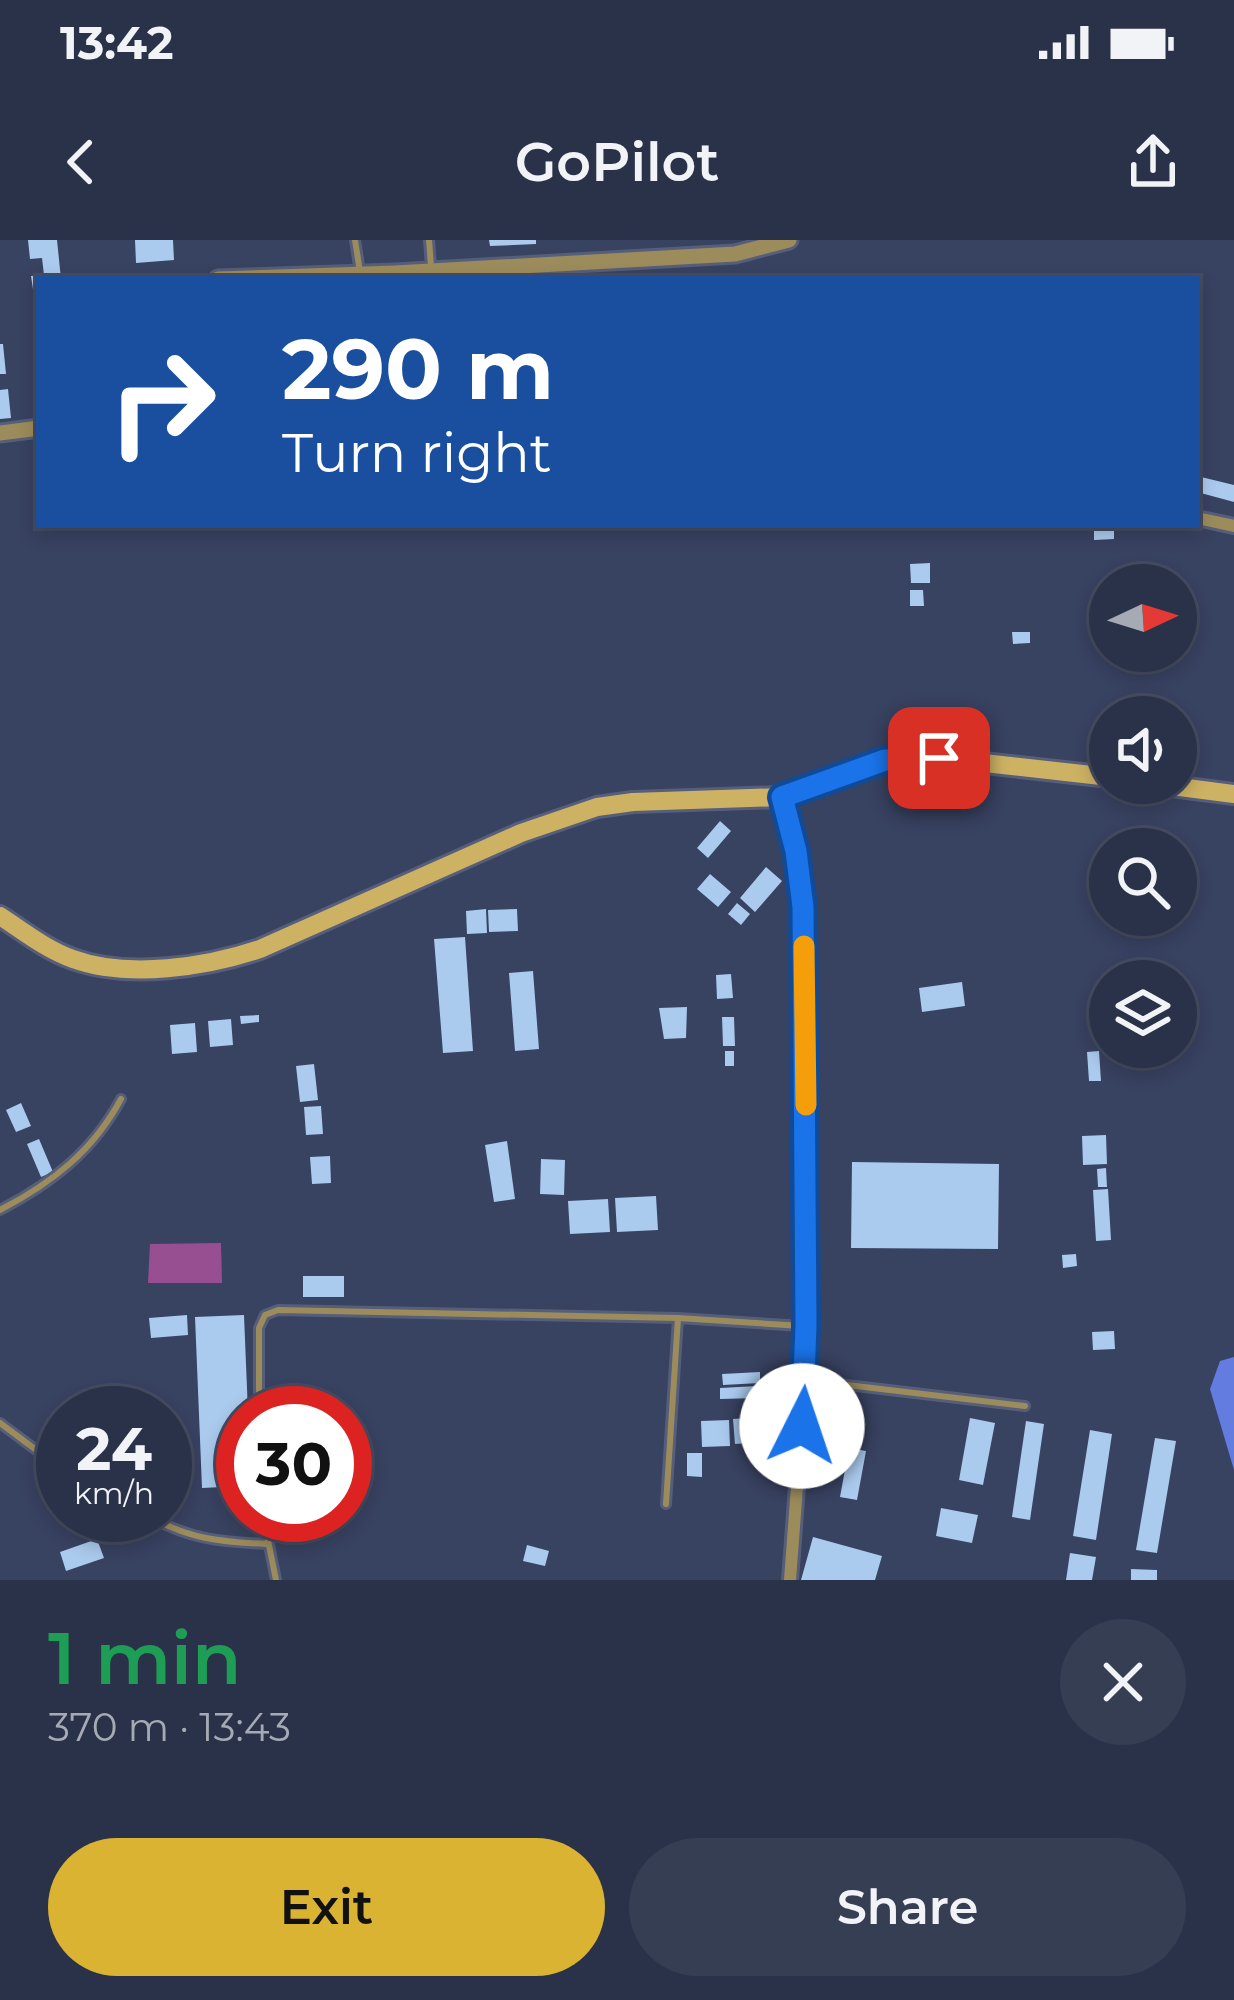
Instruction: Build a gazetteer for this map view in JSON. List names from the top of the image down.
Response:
{
  "north": "right",
  "page": {
    "status": "13:42",
    "header": "GoPilot",
    "turn": ["290 m", "Turn right"],
    "speed": "24 km/h",
    "limit": "30",
    "heading": ["1 min", "370 m · 13:43"],
    "buttons": ["Exit", "Share"]
  }
}
